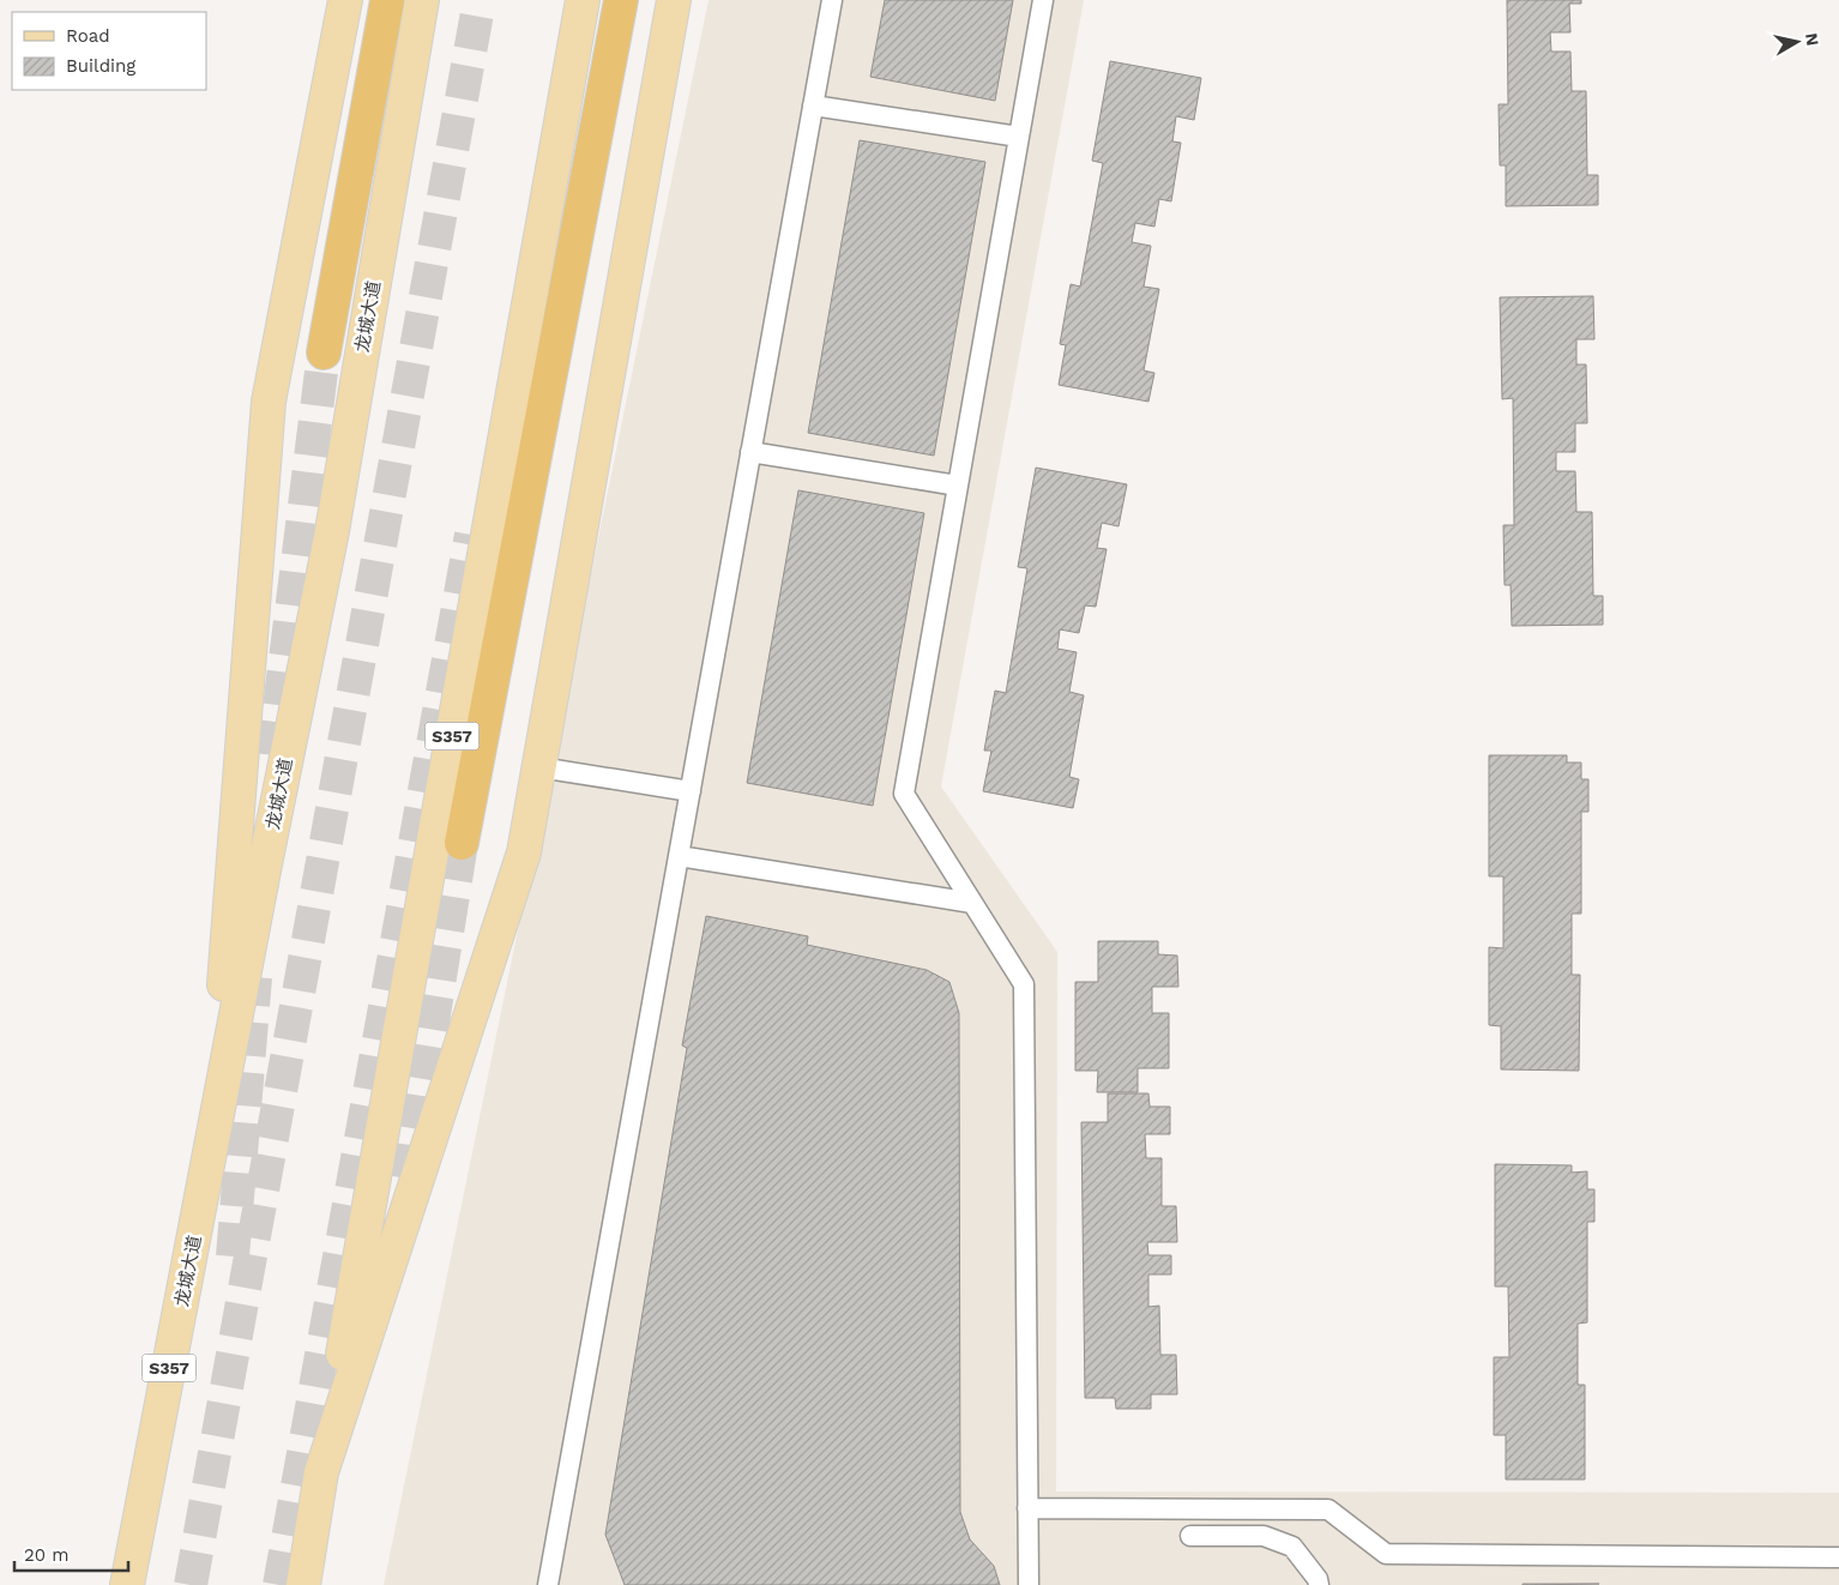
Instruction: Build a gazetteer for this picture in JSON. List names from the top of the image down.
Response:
{
  "streets": {
    "main road": ["龙城大道", "S357"]
  },
  "legend": ["Road", "Building"],
  "scale_bar": "20 m",
  "north": "right"
}
